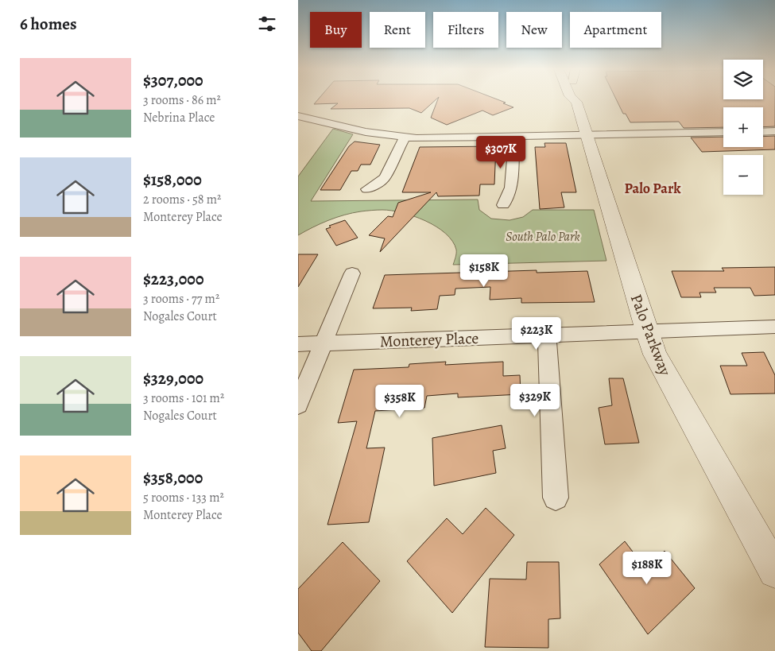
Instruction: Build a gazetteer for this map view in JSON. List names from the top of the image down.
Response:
{
  "streets": {
    "street": ["Palo Parkway", "Monterey Place"]
  },
  "crossings": [
    ["Palo Parkway", "Monterey Place"]
  ],
  "districts": ["Palo Park"],
  "parks": ["South Palo Park"],
  "page": {
    "heading": "6 homes",
    "chip": [
      "Buy",
      "Rent",
      "Filters",
      "New",
      "Apartment"
    ],
    "list": [
      {
        "name": "$307,000",
        "note": "3 rooms · 86 m² · Nebrina Place"
      },
      {
        "name": "$158,000",
        "note": "2 rooms · 58 m² · Monterey Place"
      },
      {
        "name": "$223,000",
        "note": "3 rooms · 77 m² · Nogales Court"
      },
      {
        "name": "$329,000",
        "note": "3 rooms · 101 m² · Nogales Court"
      },
      {
        "name": "$358,000",
        "note": "5 rooms · 133 m² · Monterey Place"
      }
    ],
    "map_buttons": ["+", "−"],
    "price": [
      "$307K",
      "$158K",
      "$223K",
      "$329K",
      "$358K",
      "$188K"
    ]
  }
}
